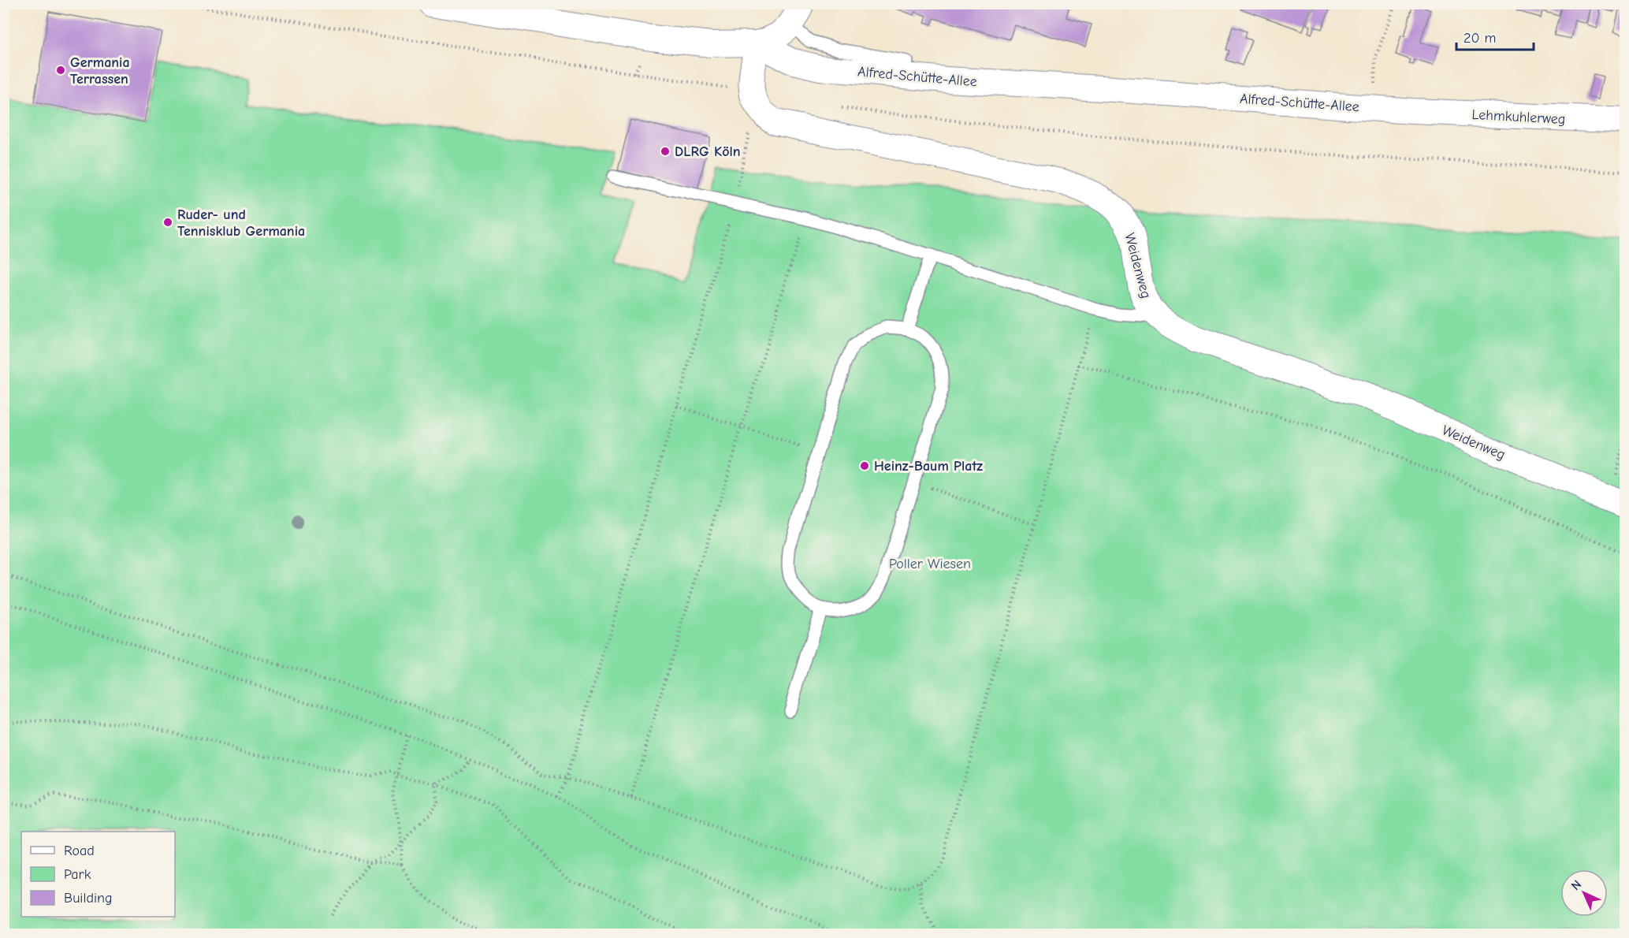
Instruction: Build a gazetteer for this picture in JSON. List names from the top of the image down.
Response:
{
  "streets": {
    "street": ["Alfred-Schütte-Allee", "Lehmkuhlerweg", "Weidenweg"]
  },
  "crossings": [
    ["Alfred-Schütte-Allee", "Lehmkuhlerweg"]
  ],
  "parks": ["Poller Wiesen"],
  "places": [
    "Germania Terrassen",
    "DLRG Köln",
    "Ruder- und Tennisklub Germania",
    "Heinz-Baum Platz"
  ],
  "legend": ["Road", "Park", "Building"],
  "scale_bar": "20 m",
  "north": "top left"
}
